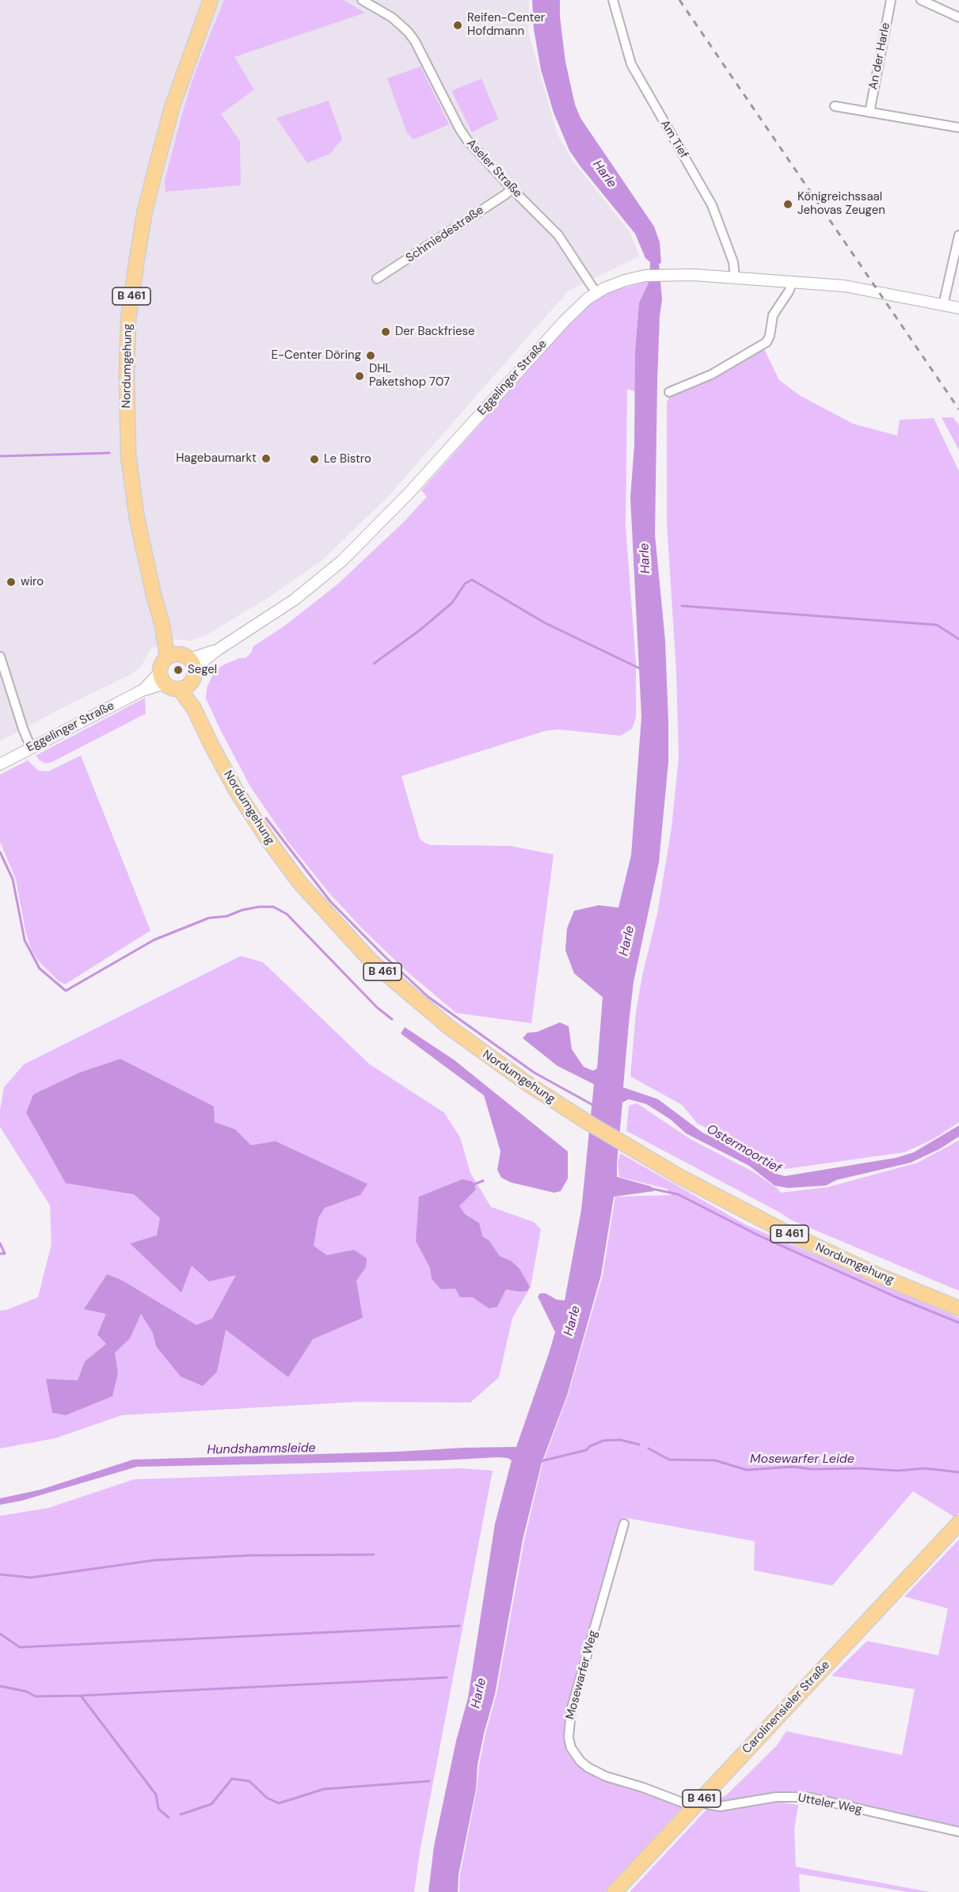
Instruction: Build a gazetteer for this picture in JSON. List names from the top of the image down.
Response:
{
  "streets": {
    "main road": ["B 461", "Nordumgehung", "Carolinensieler Straße"],
    "street": [
      "An der Harle",
      "Am Tief",
      "Aseler Straße",
      "Schmiedestraße",
      "Eggelinger Straße",
      "Mosewarfer Weg",
      "Utteler Weg"
    ]
  },
  "crossings": [
    ["Am Tief", "Eggelinger Straße"],
    ["Aseler Straße", "Schmiedestraße"],
    ["Aseler Straße", "Eggelinger Straße"],
    ["Nordumgehung", "Eggelinger Straße"],
    ["Mosewarfer Weg", "Carolinensieler Straße"],
    ["Mosewarfer Weg", "Utteler Weg"],
    ["Carolinensieler Straße", "Utteler Weg"]
  ],
  "water": [
    "Harle",
    "Ostermoortief",
    "Hundshammsleide",
    "Mosewarfer Leide"
  ],
  "places": [
    "Reifen-Center Hofdmann",
    "Königreichssaal Jehovas Zeugen",
    "Der Backfriese",
    "E-Center Döring",
    "DHL Paketshop 707",
    "Hagebaumarkt",
    "Le Bistro",
    "wiro",
    "Segel"
  ]
}
